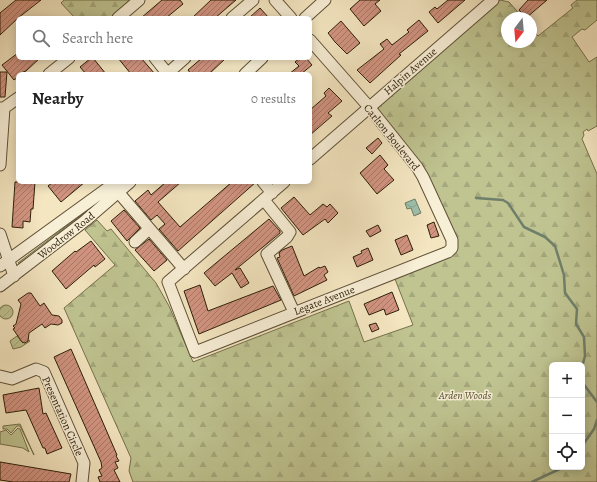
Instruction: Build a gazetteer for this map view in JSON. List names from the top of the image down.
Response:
{
  "streets": {
    "street": [
      "Halpin Avenue",
      "Carlton Boulevard",
      "Woodrow Road",
      "Legate Avenue",
      "Presentation Circle"
    ]
  },
  "crossings": [
    ["Halpin Avenue", "Carlton Boulevard"],
    ["Carlton Boulevard", "Legate Avenue"]
  ],
  "parks": ["Arden Woods"],
  "north": "bottom",
  "page": {
    "search": "Search here",
    "heading": ["Nearby", "0 results"],
    "map_buttons": ["+", "−"]
  }
}
